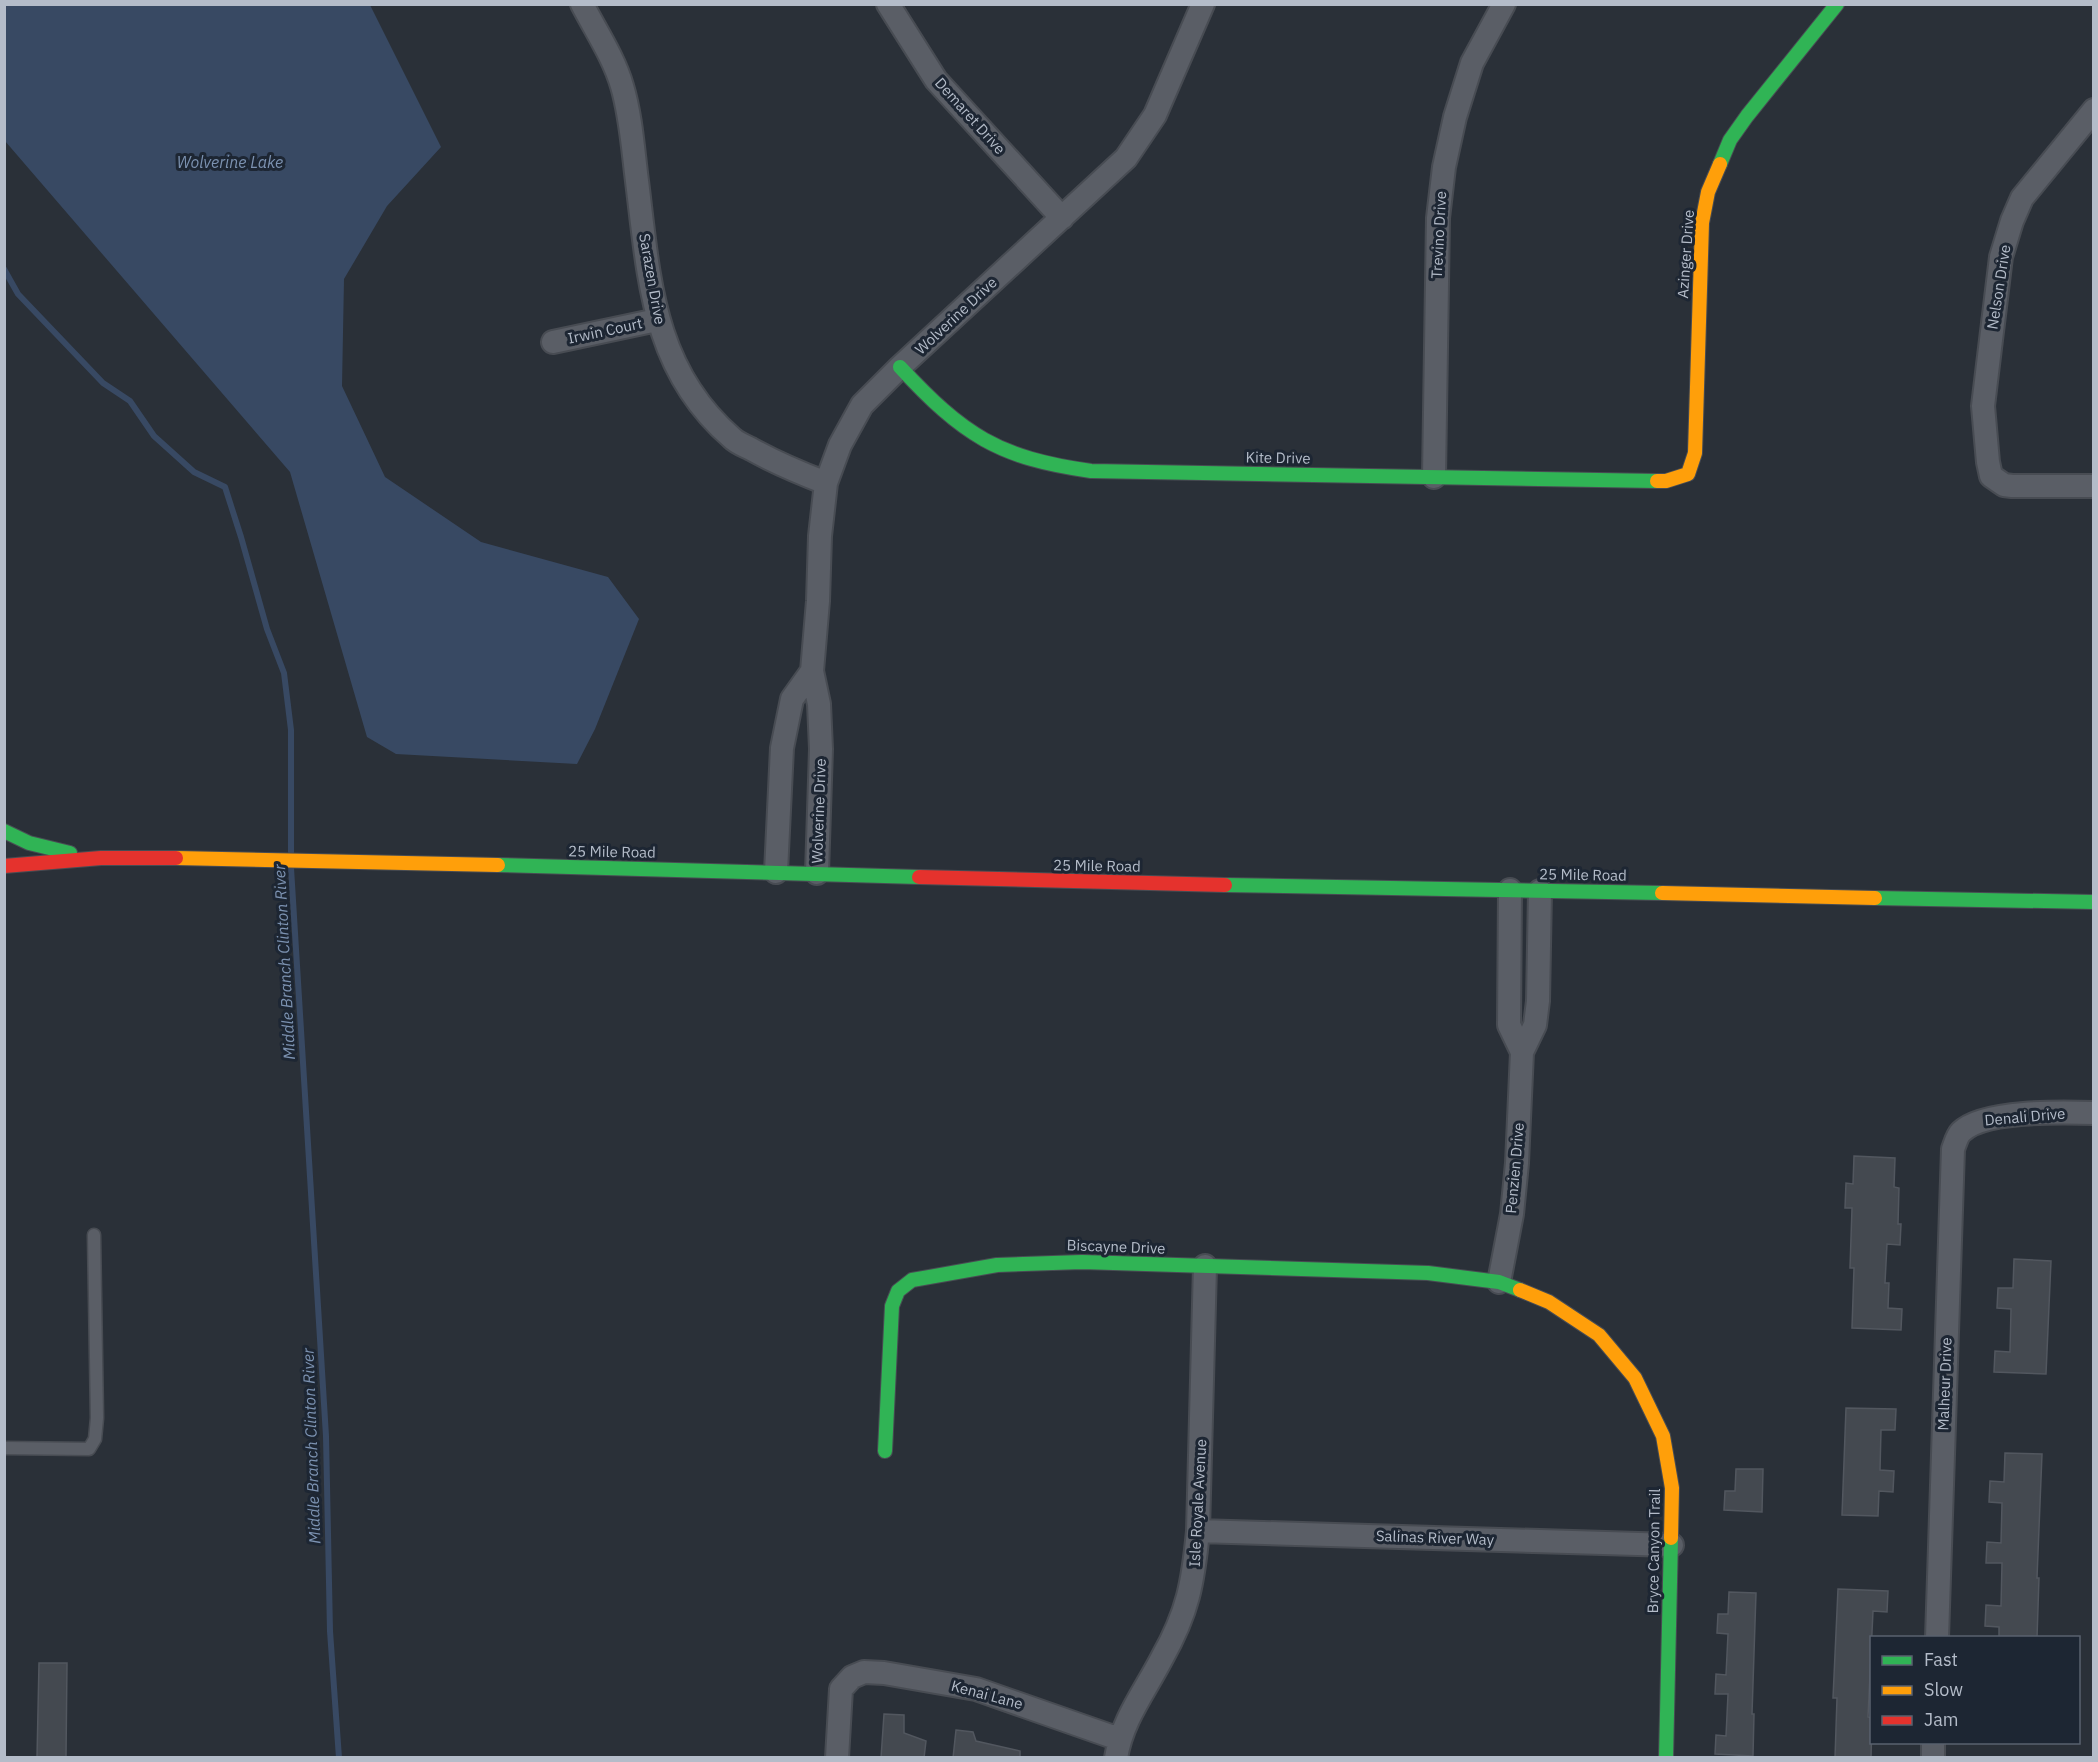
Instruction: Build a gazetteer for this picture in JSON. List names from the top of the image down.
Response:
{
  "streets": {
    "street": [
      "Demaret Drive",
      "Trevino Drive",
      "Azinger Drive",
      "Sarazen Drive",
      "Nelson Drive",
      "Wolverine Drive",
      "Irwin Court",
      "Kite Drive",
      "25 Mile Road",
      "Denali Drive",
      "Penzien Drive",
      "Biscayne Drive",
      "Malheur Drive",
      "Isle Royale Avenue",
      "Salinas River Way",
      "Bryce Canyon Trail",
      "Kenai Lane"
    ]
  },
  "crossings": [
    ["Demaret Drive", "Wolverine Drive"],
    ["Trevino Drive", "Kite Drive"],
    ["Azinger Drive", "Kite Drive"],
    ["Sarazen Drive", "Wolverine Drive"],
    ["Sarazen Drive", "Irwin Court"],
    ["Wolverine Drive", "Kite Drive"],
    ["Wolverine Drive", "25 Mile Road"],
    ["25 Mile Road", "Penzien Drive"],
    ["Denali Drive", "Malheur Drive"],
    ["Penzien Drive", "Biscayne Drive"],
    ["Penzien Drive", "Bryce Canyon Trail"],
    ["Biscayne Drive", "Isle Royale Avenue"],
    ["Biscayne Drive", "Bryce Canyon Trail"],
    ["Isle Royale Avenue", "Salinas River Way"],
    ["Isle Royale Avenue", "Kenai Lane"],
    ["Salinas River Way", "Bryce Canyon Trail"]
  ],
  "water": ["Wolverine Lake", "Middle Branch Clinton River"],
  "legend": ["Fast", "Slow", "Jam"]
}
